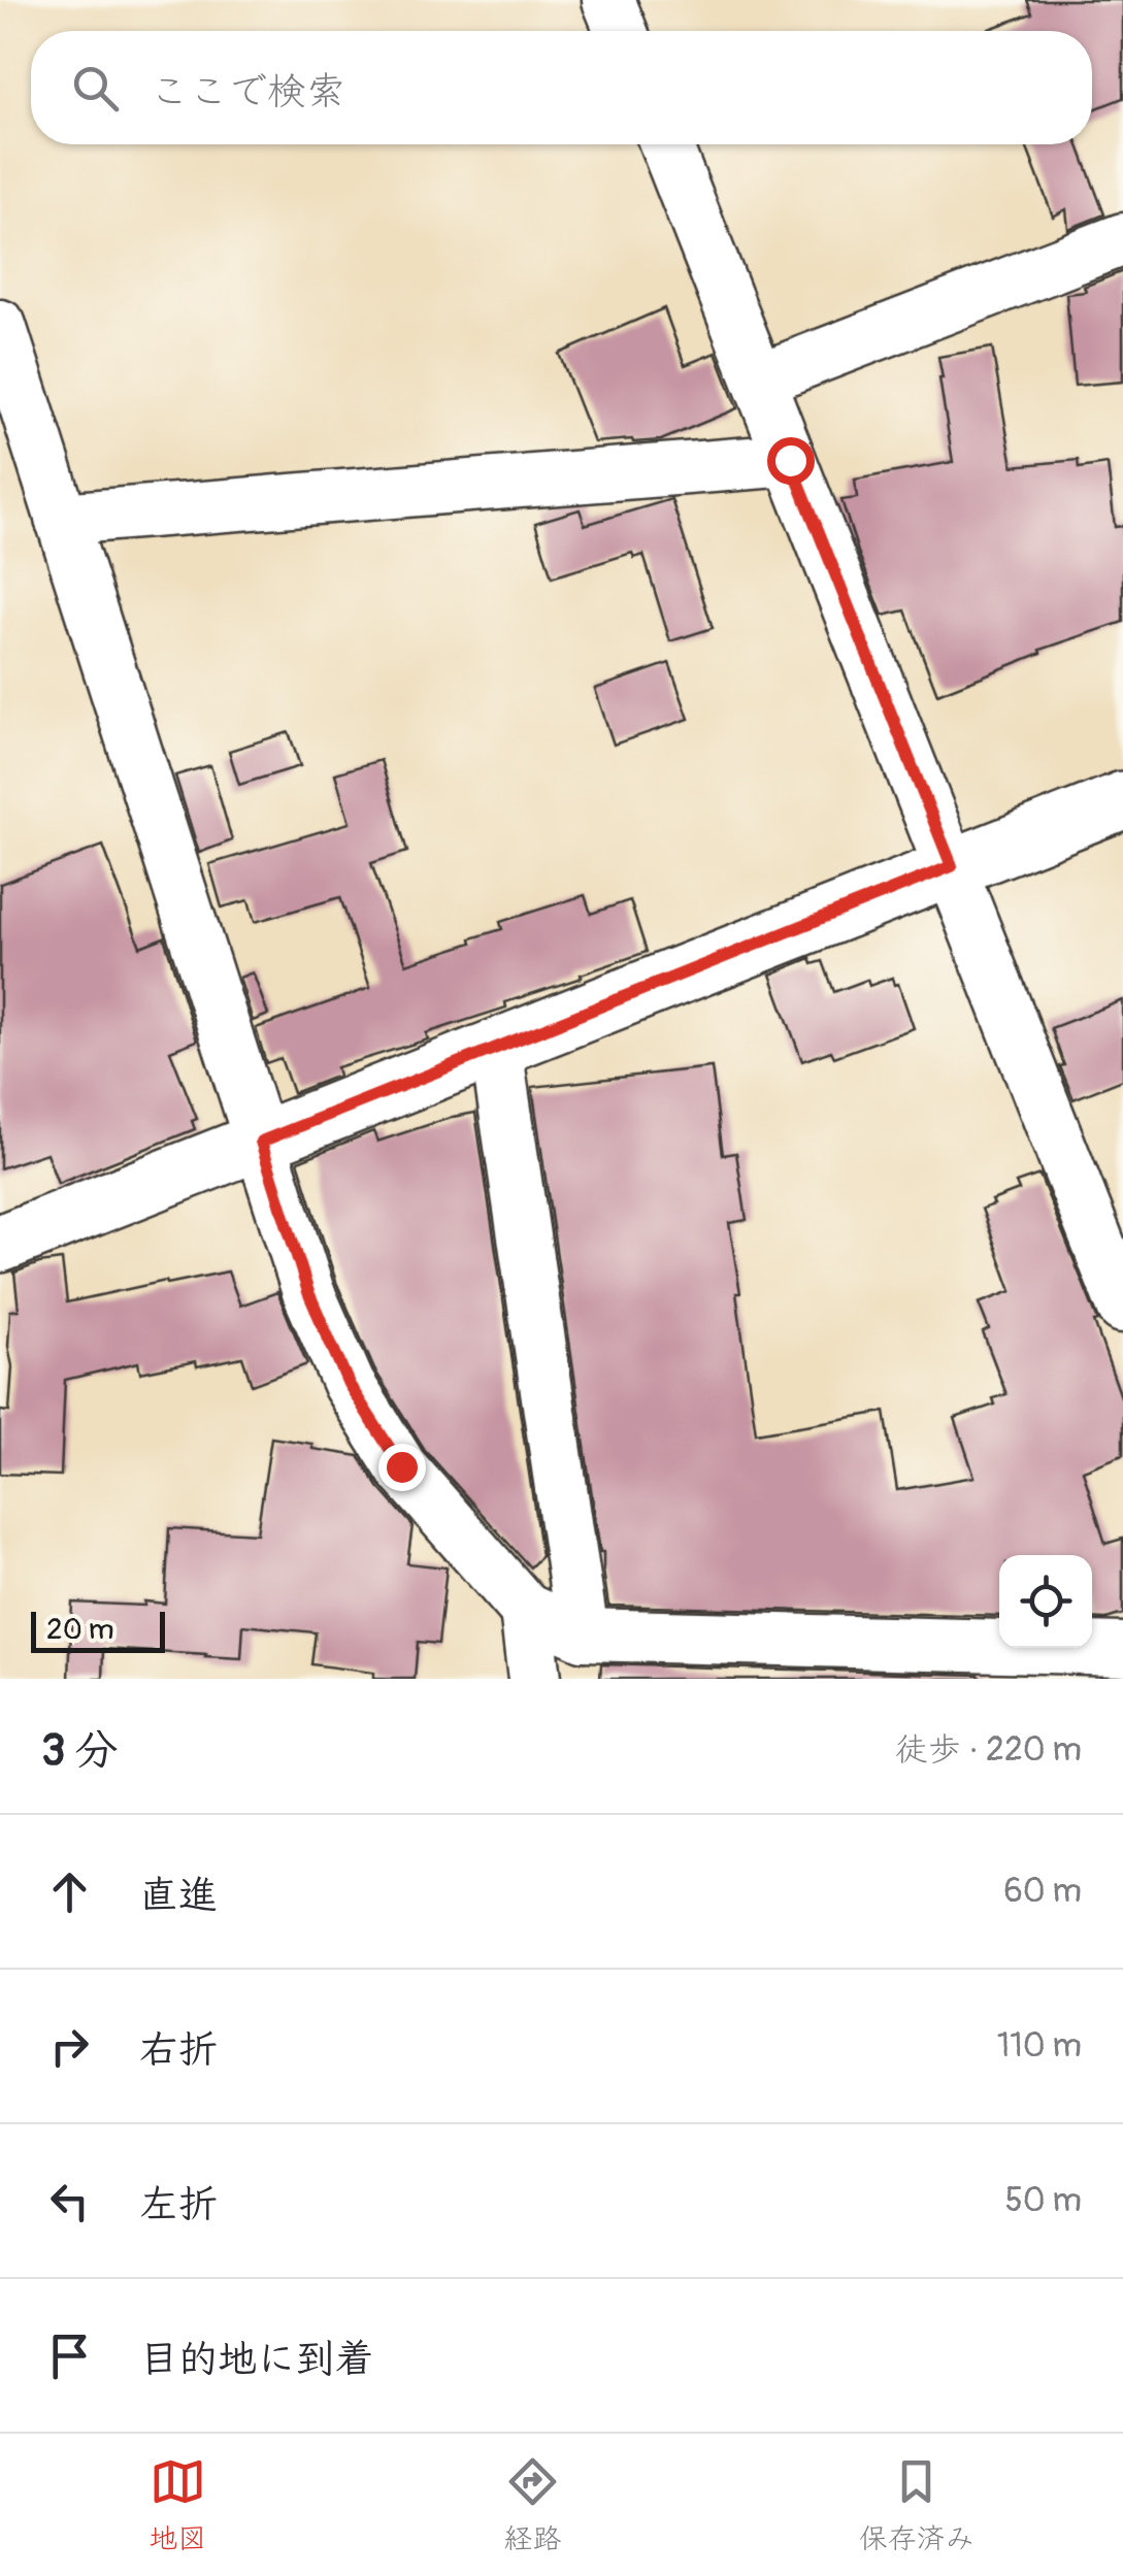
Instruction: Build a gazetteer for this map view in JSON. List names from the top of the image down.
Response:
{
  "scale_bar": "20 m",
  "page": {
    "search": "ここで検索",
    "scale": "20 m",
    "heading": ["3 分", "徒歩 · 220 m"],
    "list": [
      ["直進", "60 m"],
      ["右折", "110 m"],
      ["左折", "50 m"],
      "目的地に到着"
    ],
    "nav": ["地図", "経路", "保存済み"]
  }
}
